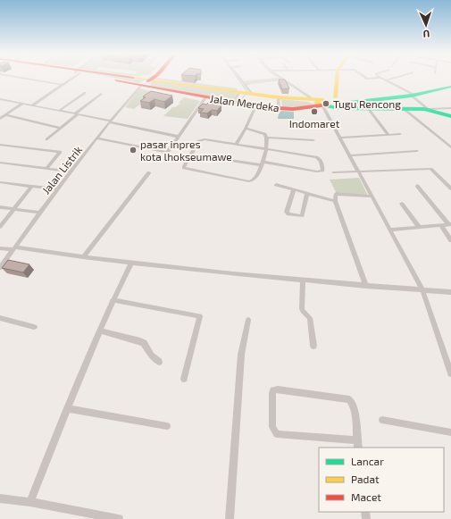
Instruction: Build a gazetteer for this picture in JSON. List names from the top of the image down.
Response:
{
  "streets": {
    "main road": ["Jalan Merdeka"],
    "street": ["Jalan Listrik"]
  },
  "crossings": [
    ["Jalan Merdeka", "Jalan Listrik"]
  ],
  "places": ["Tugu Rencong", "Indomaret", "pasar inpres kota lhokseumawe"],
  "legend": ["Lancar", "Padat", "Macet"],
  "north": "bottom"
}
